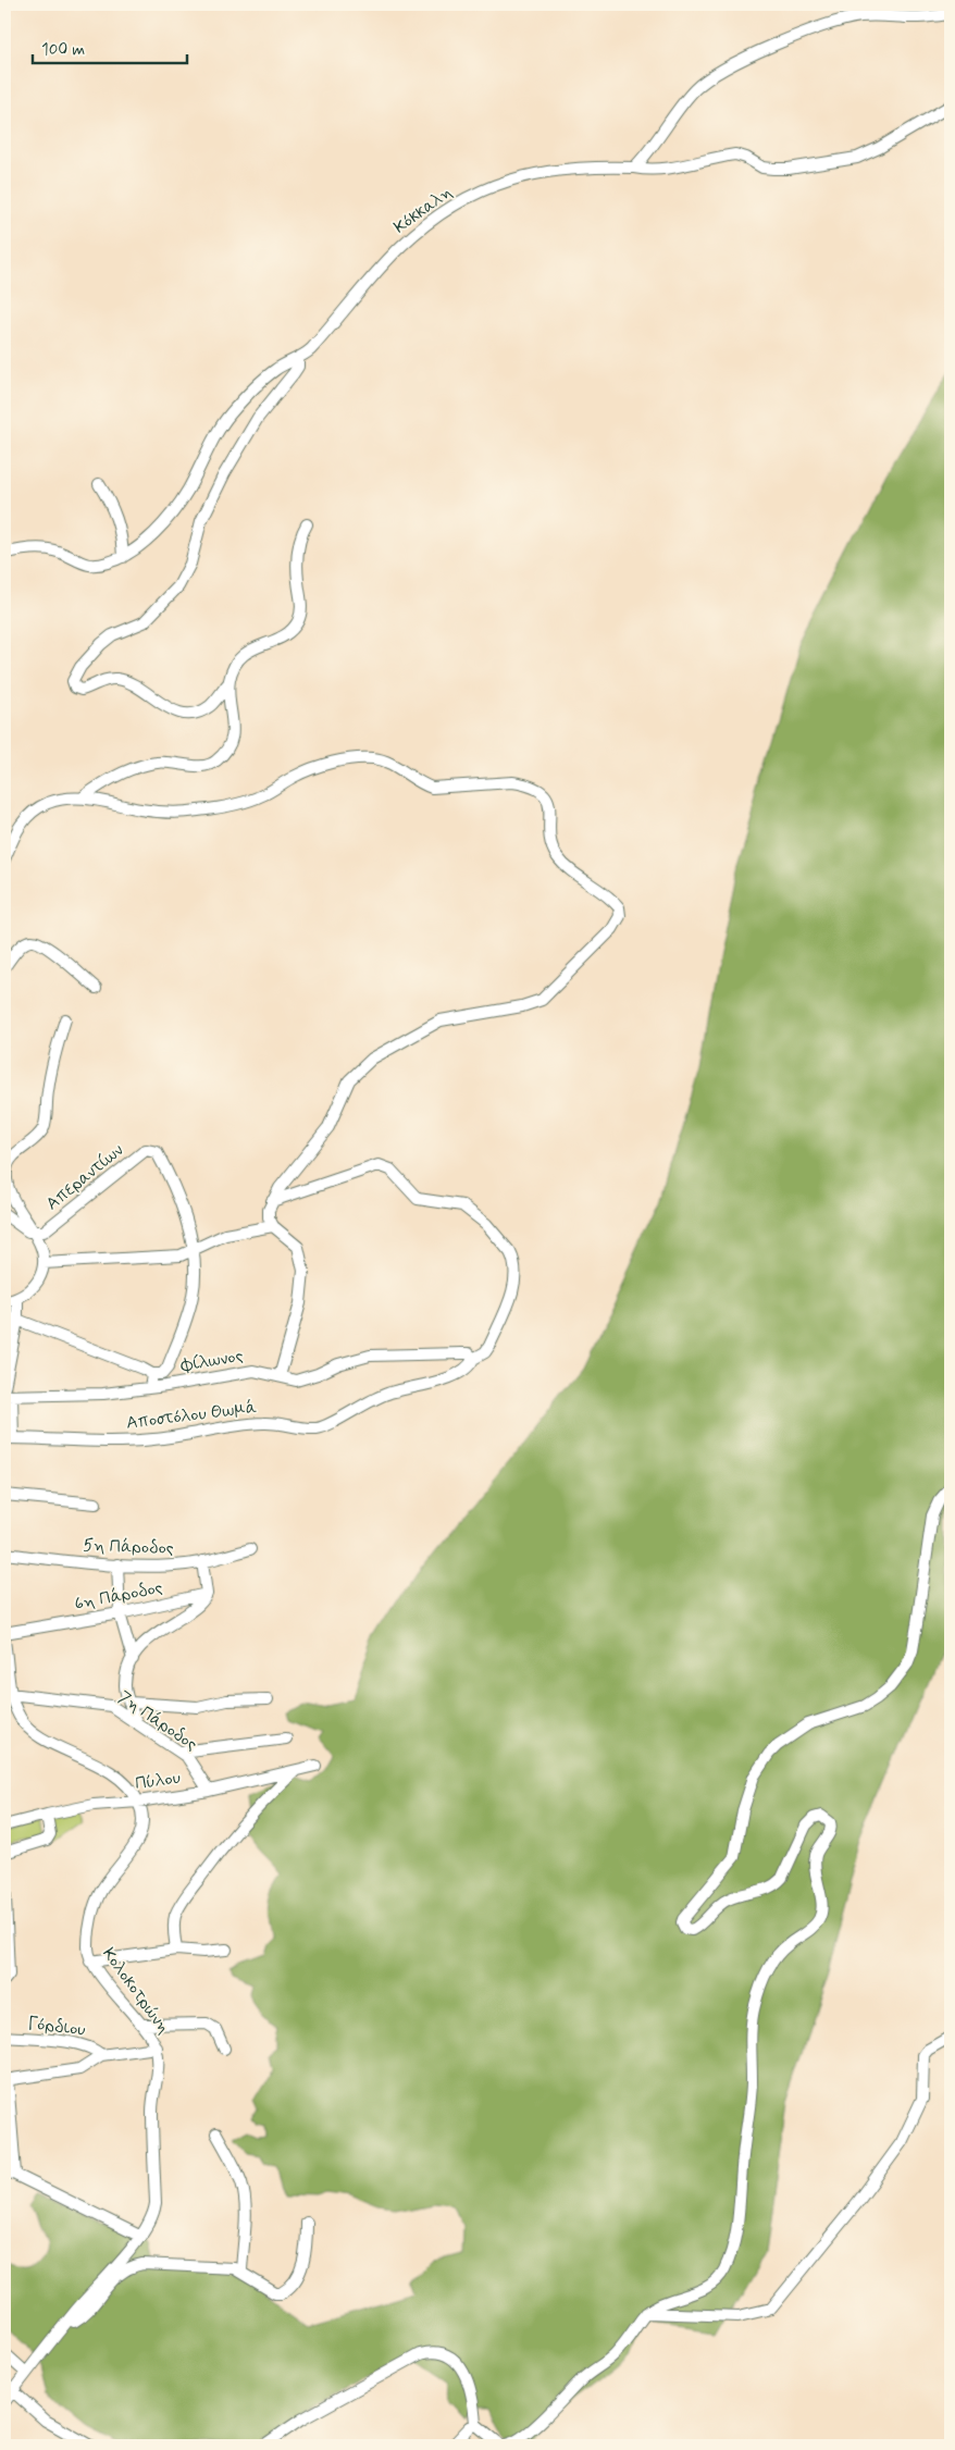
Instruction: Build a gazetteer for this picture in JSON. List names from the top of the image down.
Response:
{
  "streets": {
    "street": [
      "Κόκκαλη",
      "Απεραντίων",
      "Φίλωνος",
      "Αποστόλου Θωμά",
      "5η Πάροδος",
      "6η Πάροδος",
      "7η Πάροδος",
      "Πύλου",
      "Κολοκοτρώνη",
      "Γόρδιου"
    ]
  },
  "crossings": [
    ["Φίλωνος", "Αποστόλου Θωμά"],
    ["7η Πάροδος", "Πύλου"],
    ["Πύλου", "Κολοκοτρώνη"],
    ["Κολοκοτρώνη", "Γόρδιου"]
  ],
  "scale_bar": "100 m"
}
